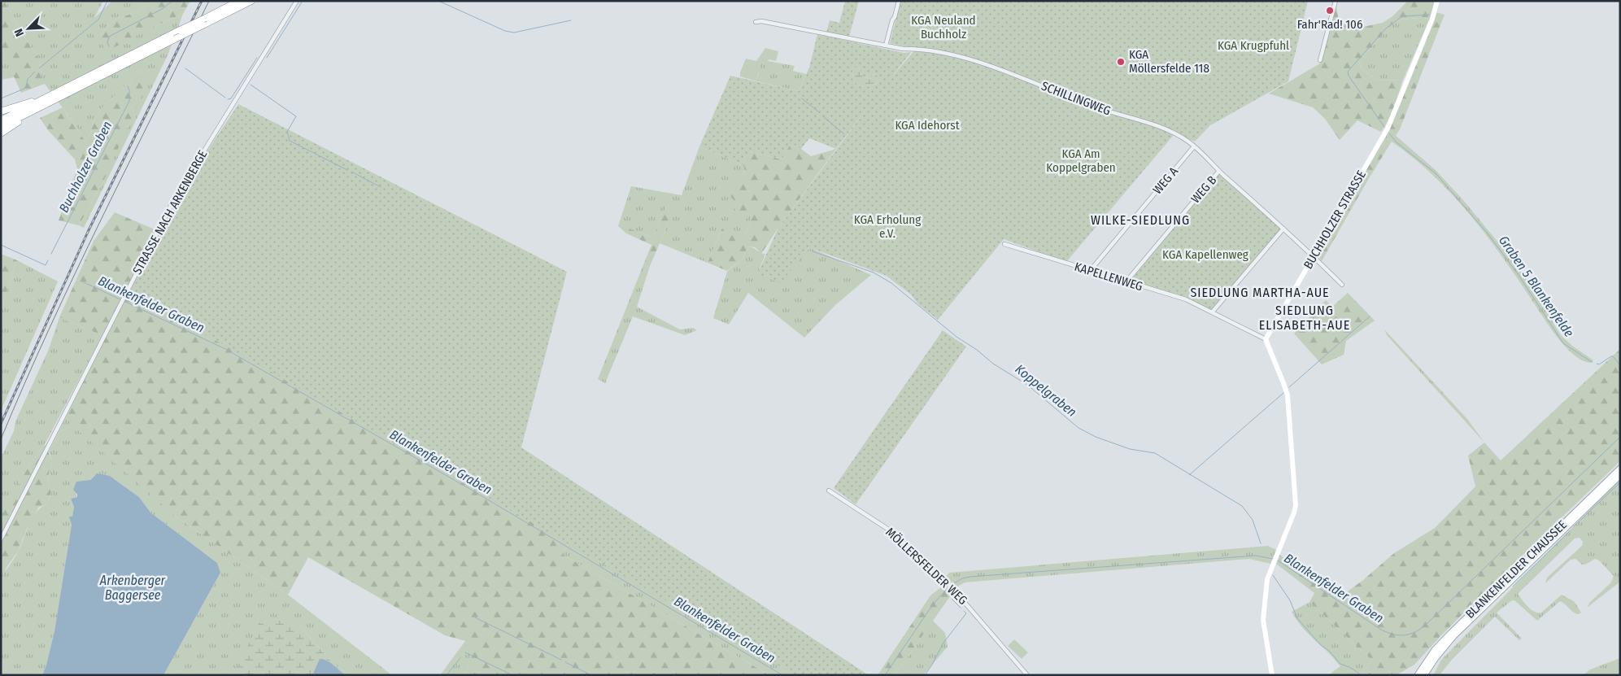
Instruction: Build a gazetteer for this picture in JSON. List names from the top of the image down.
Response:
{
  "streets": {
    "main road": ["BLANKENFELDER CHAUSSEE"],
    "street": [
      "SCHILLINGWEG",
      "WEG A",
      "WEG B",
      "STRASSE NACH ARKENBERGE",
      "BUCHHOLZER STRASSE",
      "KAPELLENWEG",
      "MÖLLERSFELDER WEG"
    ]
  },
  "crossings": [
    ["SCHILLINGWEG", "WEG A"],
    ["SCHILLINGWEG", "WEG B"],
    ["SCHILLINGWEG", "BUCHHOLZER STRASSE"],
    ["WEG A", "KAPELLENWEG"],
    ["WEG B", "KAPELLENWEG"],
    ["BUCHHOLZER STRASSE", "KAPELLENWEG"]
  ],
  "districts": ["WILKE-SIEDLUNG", "SIEDLUNG MARTHA-AUE", "SIEDLUNG ELISABETH-AUE"],
  "water": [
    "Buchholzer Graben",
    "Graben 5 Blankenfelde",
    "Blankenfelder Graben",
    "Koppelgraben",
    "Arkenberger Baggersee"
  ],
  "parks": [
    "KGA Neuland Buchholz",
    "KGA Krugpfuhl",
    "KGA Idehorst",
    "KGA Am Koppelgraben",
    "KGA Erholung e.V.",
    "KGA Kapellenweg"
  ],
  "places": ["Fahr'Rad! 106", "KGA Möllersfelde 118"],
  "north": "bottom left"
}
